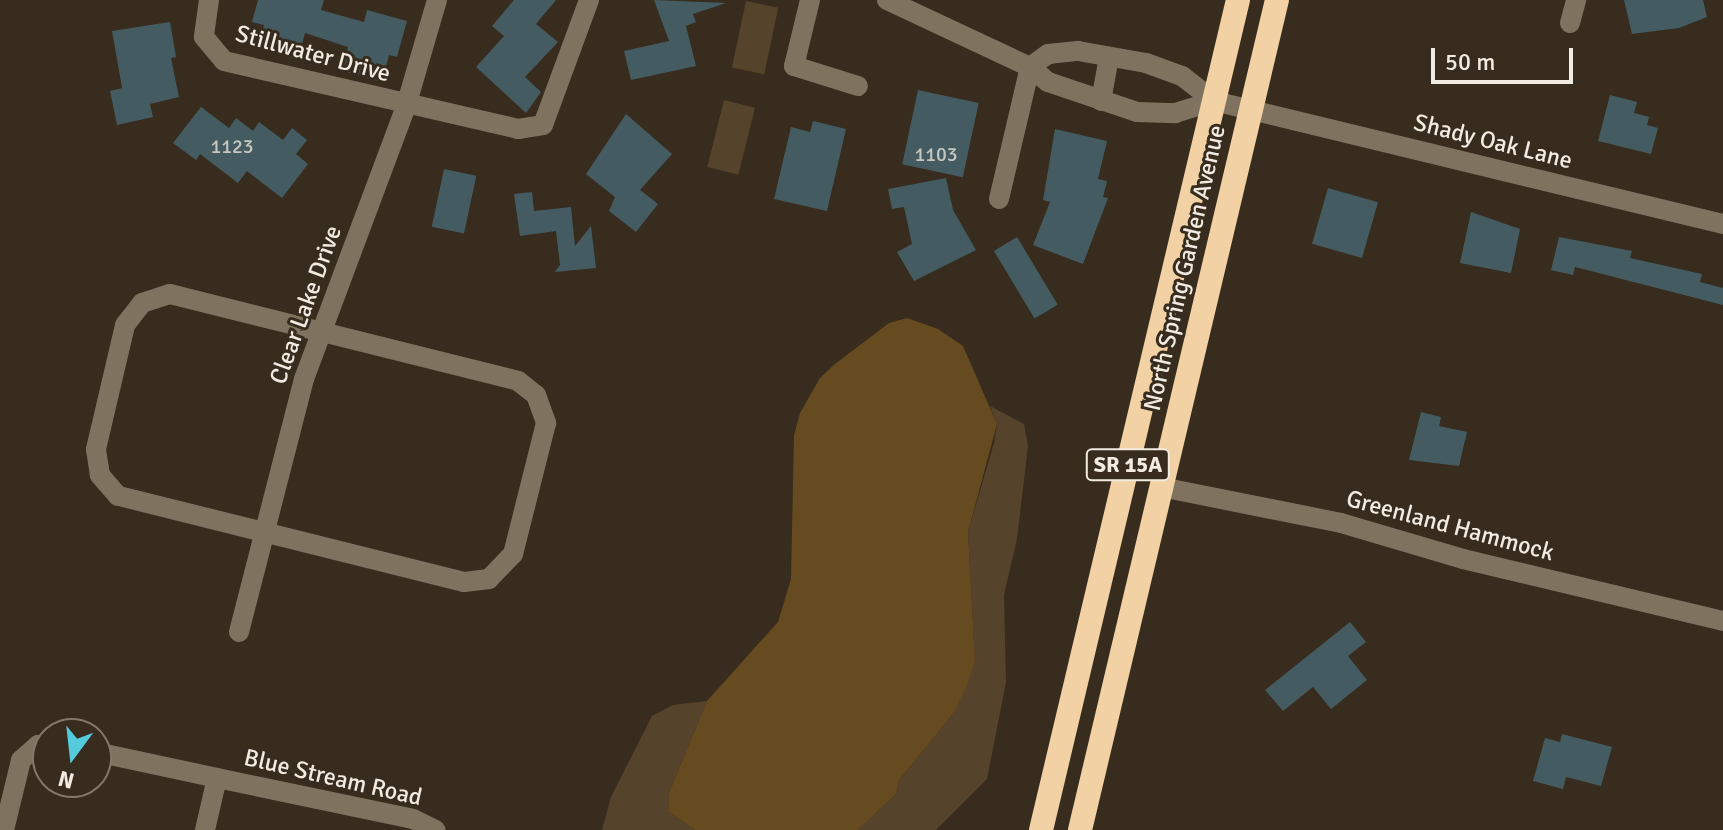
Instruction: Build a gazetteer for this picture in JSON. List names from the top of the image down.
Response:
{
  "streets": {
    "highway": ["North Spring Garden Avenue", "SR 15A"],
    "street": [
      "Stillwater Drive",
      "Shady Oak Lane",
      "Clear Lake Drive",
      "Greenland Hammock",
      "Blue Stream Road"
    ]
  },
  "crossings": [
    ["Stillwater Drive", "Clear Lake Drive"],
    ["Shady Oak Lane", "North Spring Garden Avenue"],
    ["North Spring Garden Avenue", "Greenland Hammock"]
  ],
  "house_numbers": ["1123", "1103"],
  "scale_bar": "50 m",
  "north": "bottom"
}
